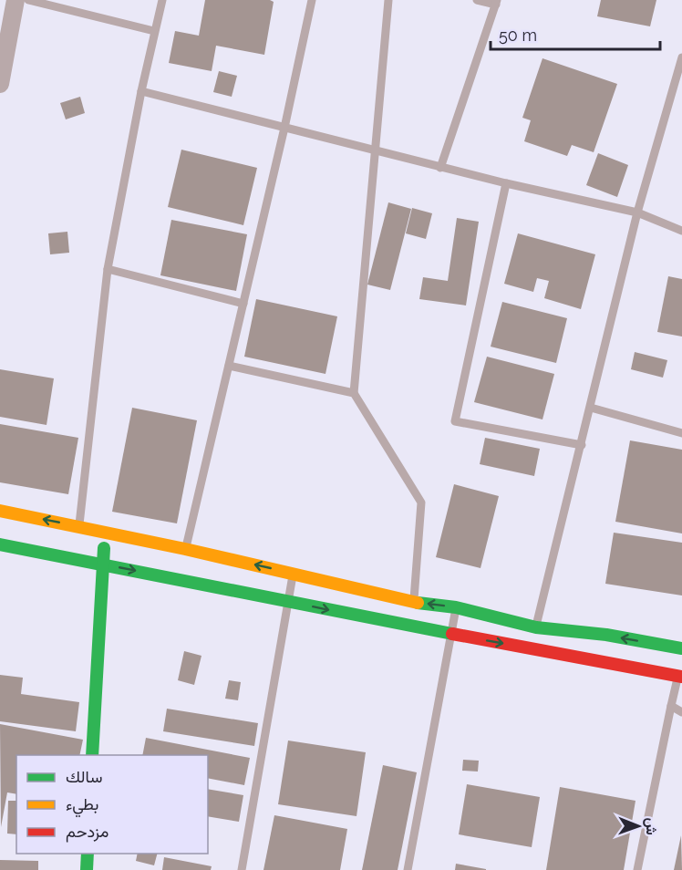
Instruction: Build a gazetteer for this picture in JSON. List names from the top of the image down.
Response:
{
  "legend": ["سالك", "بطيء", "مزدحم"],
  "scale_bar": "50 m",
  "north": "right"
}
